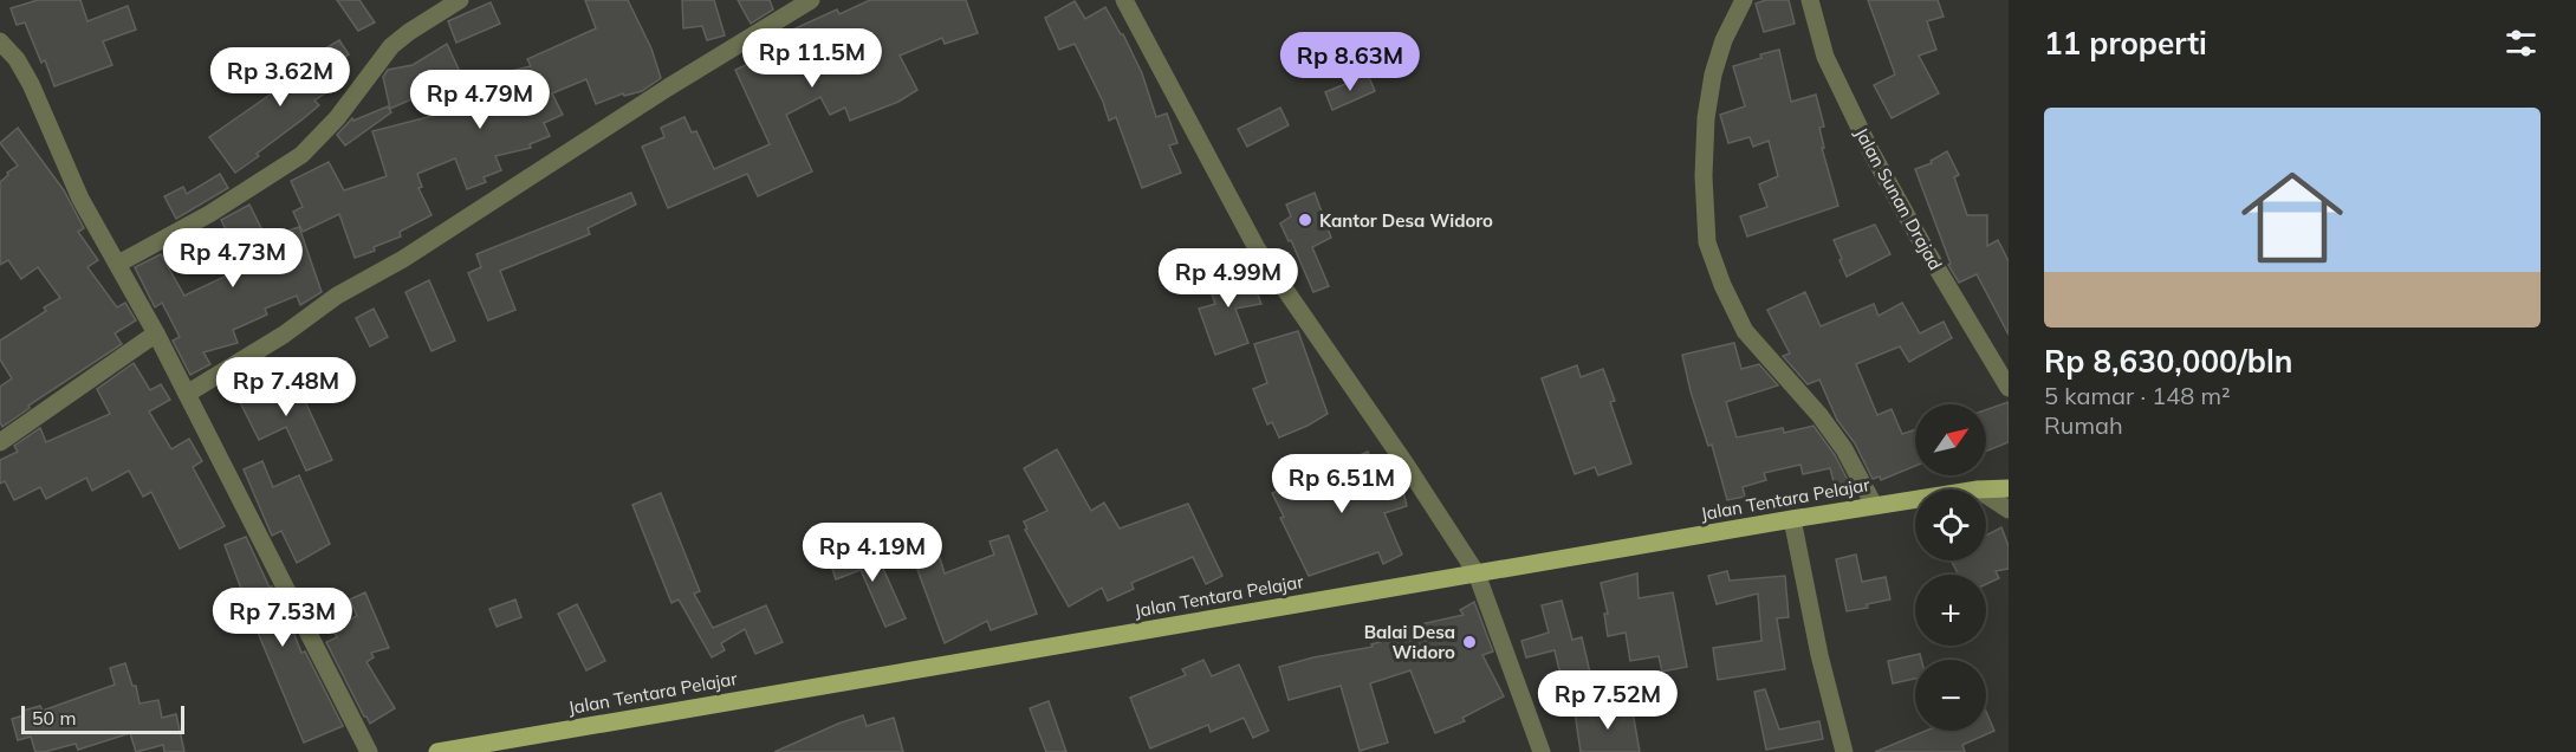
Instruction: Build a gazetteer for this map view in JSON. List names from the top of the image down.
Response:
{
  "streets": {
    "main road": ["Jalan Tentara Pelajar"],
    "street": ["Jalan Sunan Drajad"]
  },
  "places": ["Kantor Desa Widoro", "Balai Desa Widoro"],
  "scale_bar": "50 m",
  "north": "top right",
  "page": {
    "heading": "11 properti",
    "price": [
      "Rp 11.5M",
      "Rp 8.63M",
      "Rp 3.62M",
      "Rp 4.79M",
      "Rp 4.73M",
      "Rp 4.99M",
      "Rp 7.48M",
      "Rp 6.51M",
      "Rp 4.19M",
      "Rp 7.53M",
      "Rp 7.52M"
    ],
    "list": [
      {
        "name": "Rp 8,630,000/bln",
        "note": "5 kamar · 148 m² · Rumah"
      }
    ],
    "map_buttons": ["+", "−"],
    "scale": "50 m"
  }
}
